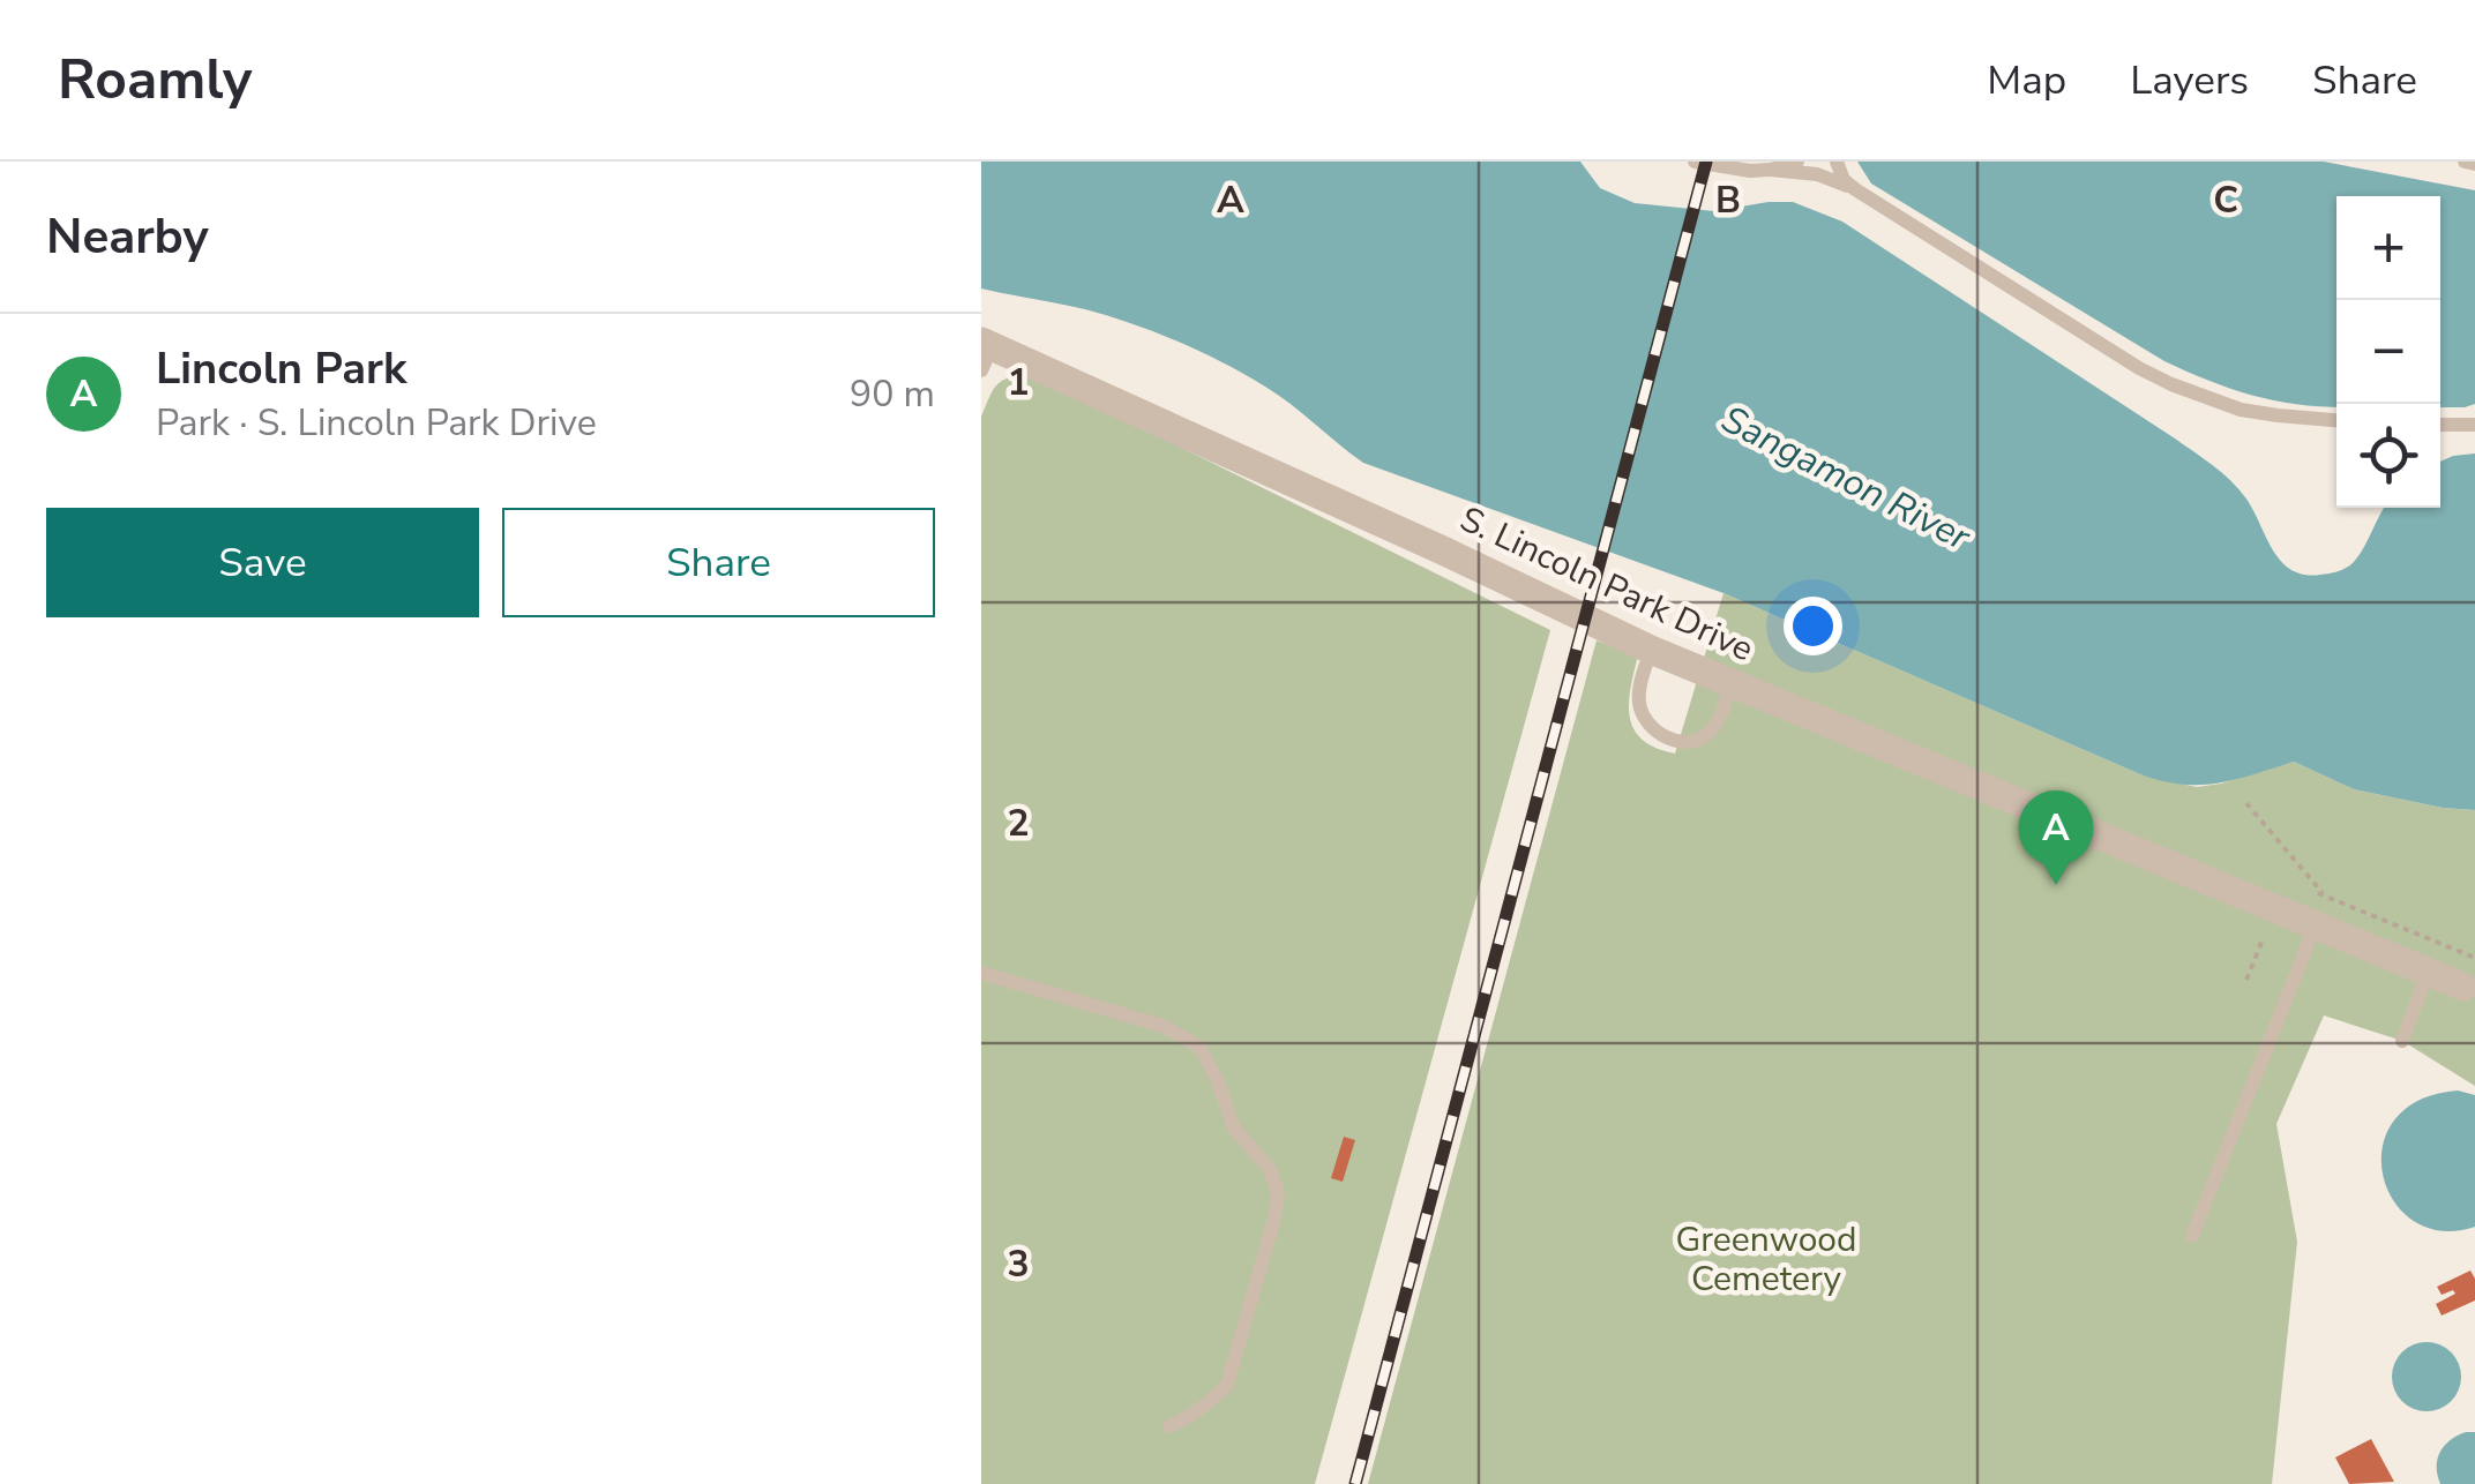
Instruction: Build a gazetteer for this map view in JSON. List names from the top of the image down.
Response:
{
  "streets": {
    "street": ["S. Lincoln Park Drive"]
  },
  "water": ["Sangamon River"],
  "parks": ["Greenwood Cemetery"],
  "page": {
    "header": "Roamly",
    "nav": ["Map", "Layers", "Share"],
    "heading": "Nearby",
    "map_buttons": ["+", "−"],
    "list": [
      {
        "mark": "A",
        "name": "Lincoln Park",
        "note": "Park · S. Lincoln Park Drive",
        "value": "90 m"
      }
    ],
    "buttons": ["Save", "Share"],
    "pins": "A"
  },
  "grid": {
    "columns": ["A", "B", "C"],
    "rows": ["1", "2", "3"]
  }
}
